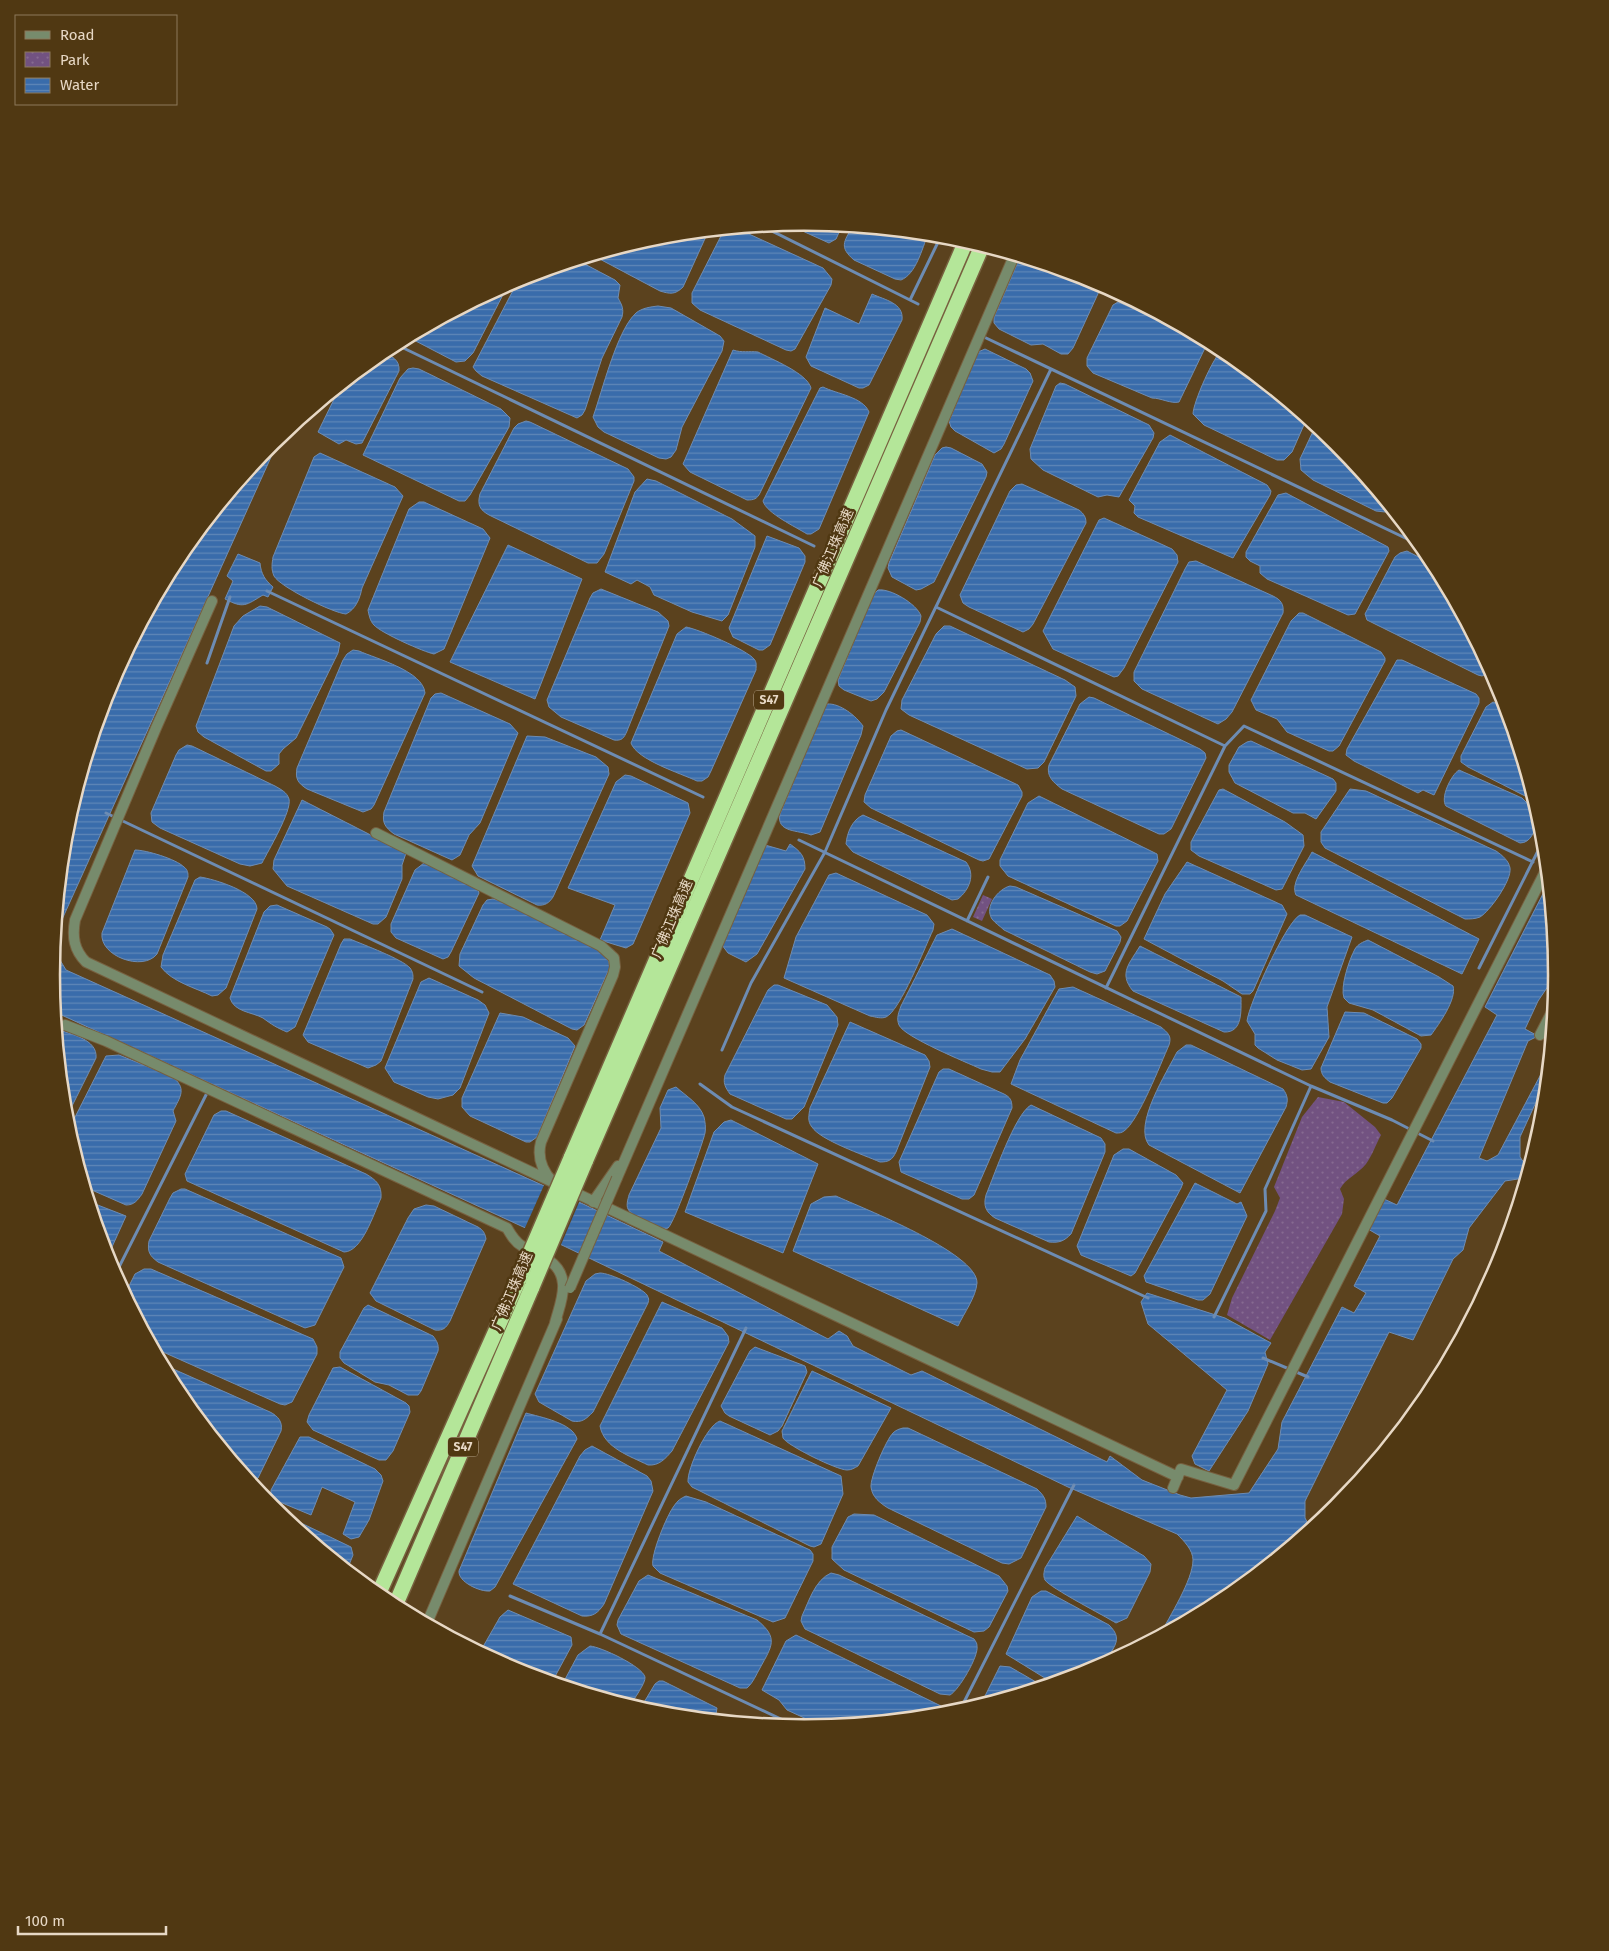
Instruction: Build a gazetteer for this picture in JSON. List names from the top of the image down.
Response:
{
  "streets": {
    "highway": ["广佛江珠高速", "S47"]
  },
  "legend": ["Road", "Park", "Water"],
  "scale_bar": "100 m"
}
